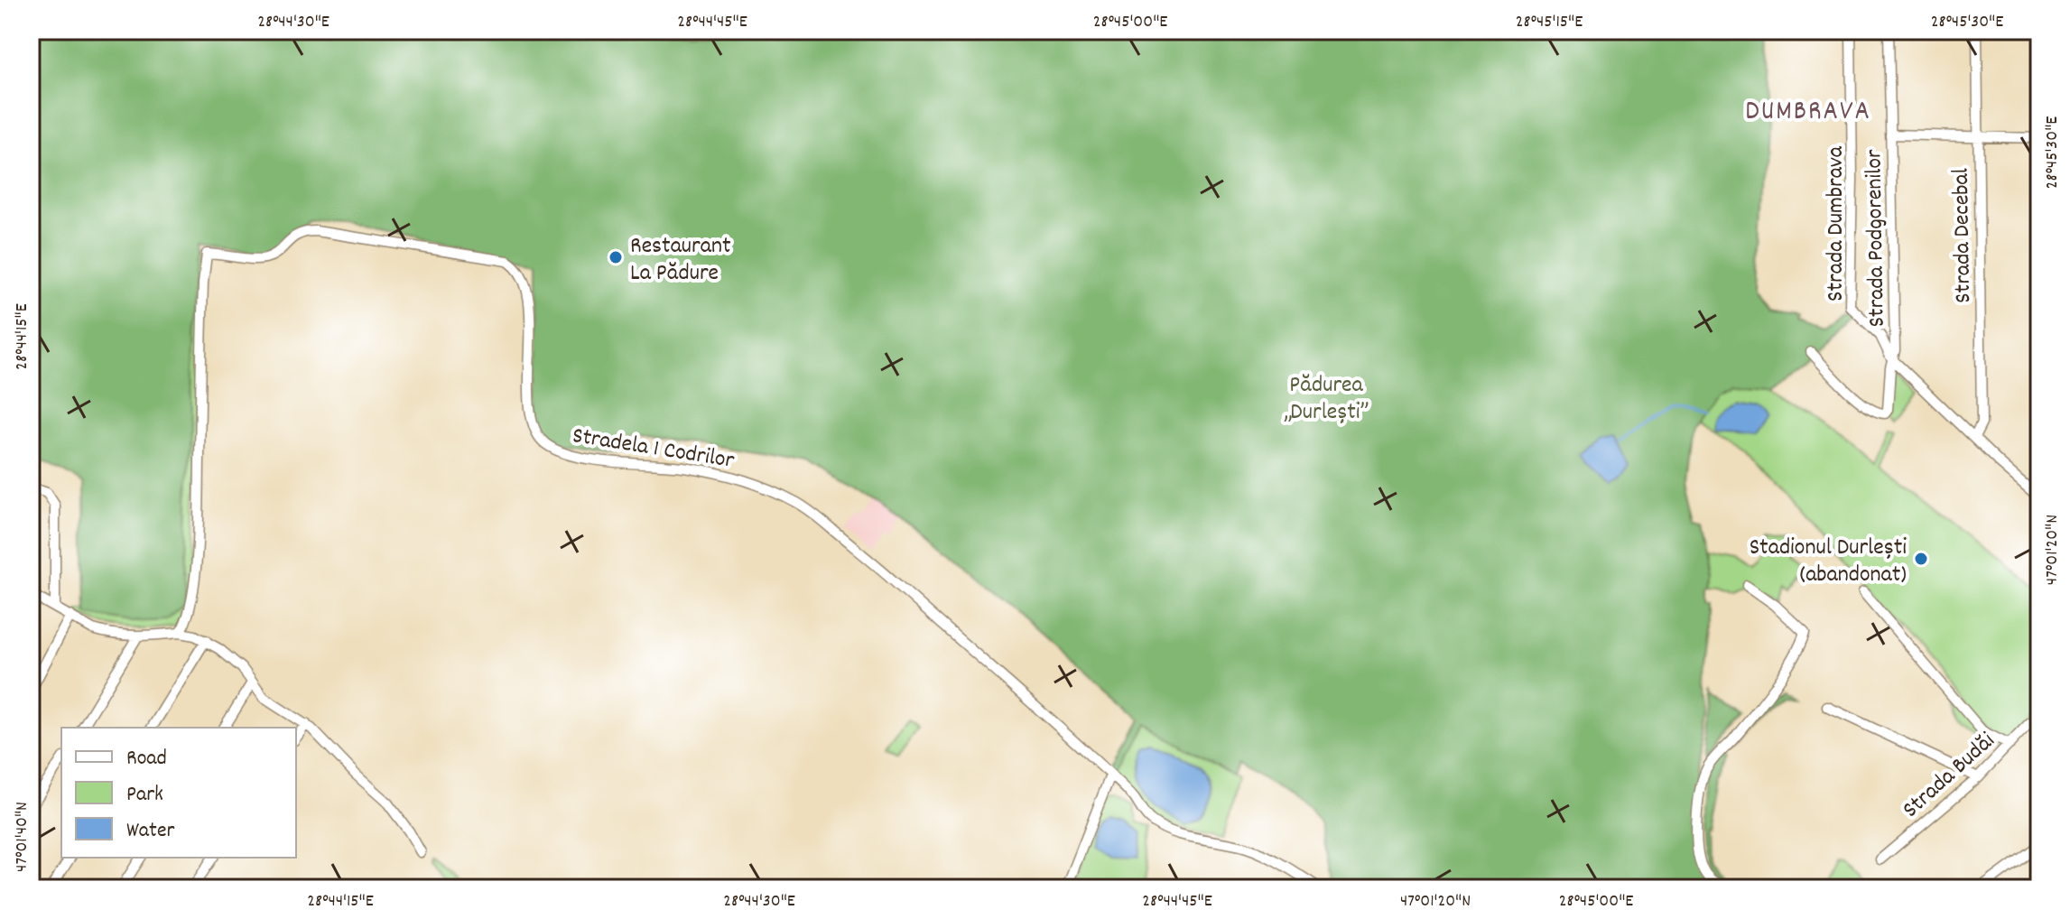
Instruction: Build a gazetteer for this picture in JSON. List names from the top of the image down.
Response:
{
  "streets": {
    "street": [
      "Strada Dumbrava",
      "Strada Decebal",
      "Strada Podgorenilor",
      "Stradela 1 Codrilor",
      "Strada Budăi"
    ]
  },
  "crossings": [
    ["Strada Dumbrava", "Strada Podgorenilor"],
    ["Strada Decebal", "Strada Podgorenilor"]
  ],
  "districts": ["DUMBRAVA"],
  "parks": ["Pădurea „Durlești”"],
  "places": ["Restaurant La Pădure", "Stadionul Durlești (abandonat)"],
  "legend": ["Road", "Park", "Water"],
  "coordinates": [
    "28°44'30\"E",
    "28°44'45\"E",
    "28°45'00\"E",
    "28°45'15\"E",
    "28°45'30\"E",
    "28°44'15\"E",
    "47°01'20\"N",
    "47°01'40\"N"
  ]
}
